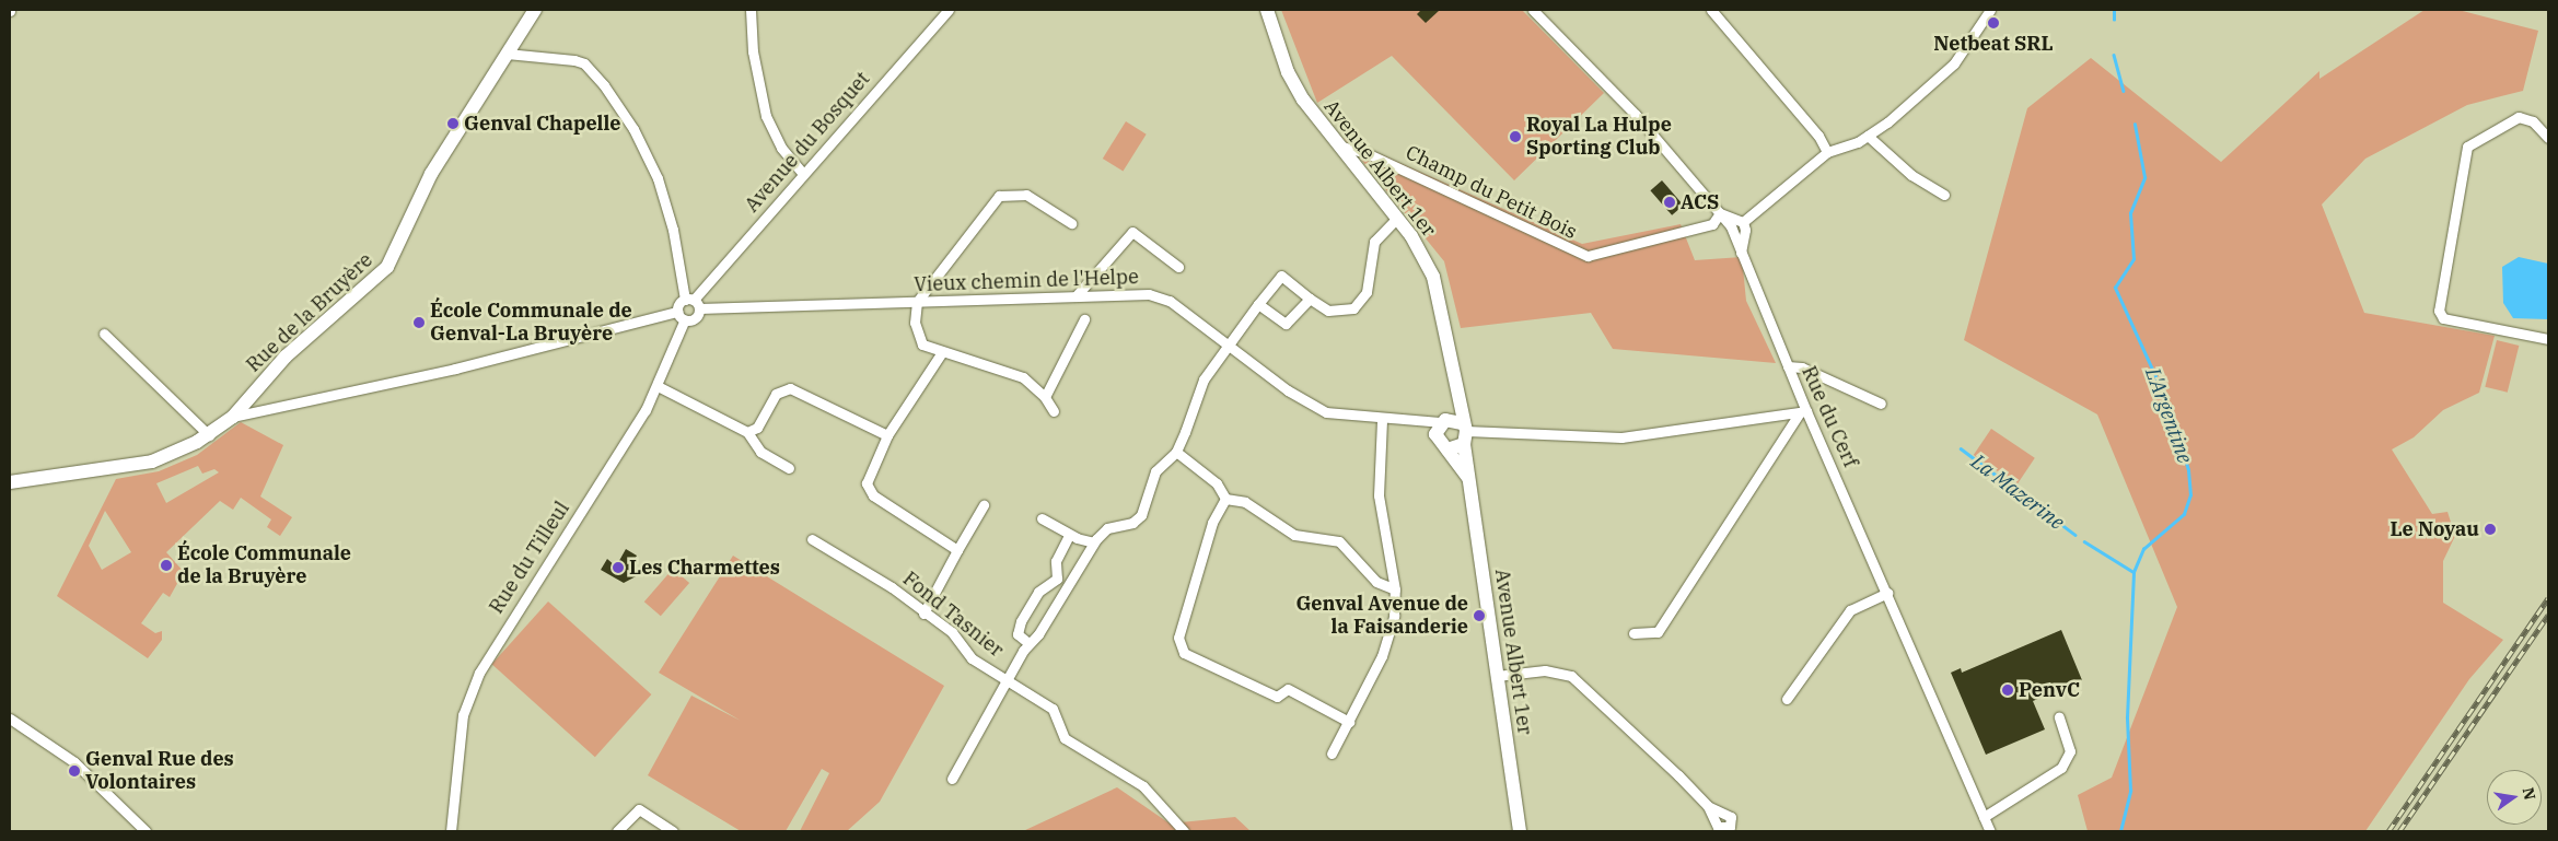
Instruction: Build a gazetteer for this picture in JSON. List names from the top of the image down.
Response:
{
  "streets": {
    "main road": ["Avenue Albert 1er", "Rue de la Bruyère"],
    "street": [
      "Avenue du Bosquet",
      "Champ du Petit Bois",
      "Vieux chemin de l'Helpe",
      "Rue du Cerf",
      "Rue du Tilleul",
      "Fond Tasnier"
    ]
  },
  "crossings": [
    ["Avenue du Bosquet", "Vieux chemin de l'Helpe"],
    ["Avenue Albert 1er", "Champ du Petit Bois"],
    ["Avenue Albert 1er", "Vieux chemin de l'Helpe"],
    ["Champ du Petit Bois", "Rue du Cerf"],
    ["Vieux chemin de l'Helpe", "Rue du Cerf"]
  ],
  "water": ["L'Argentine", "La Mazerine"],
  "places": [
    "Netbeat SRL",
    "Genval Chapelle",
    "Royal La Hulpe Sporting Club",
    "ACS",
    "École Communale de Genval-La Bruyère",
    "Le Noyau",
    "École Communale de la Bruyère",
    "Les Charmettes",
    "Genval Avenue de la Faisanderie",
    "PenvC",
    "Genval Rue des Volontaires"
  ],
  "north": "right"
}
